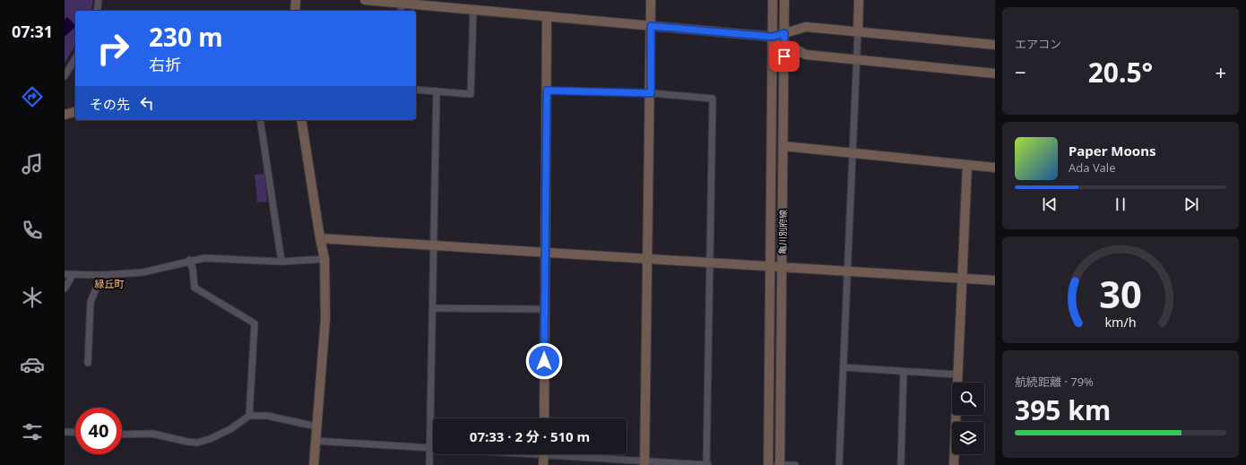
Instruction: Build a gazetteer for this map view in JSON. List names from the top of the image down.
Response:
{
  "streets": {
    "street": ["亀川別府線"]
  },
  "districts": ["緑丘町"],
  "page": {
    "tabs": "07:31",
    "tile": [
      "エアコン",
      ["航続距離 · 79%", "395 km"]
    ],
    "turn": ["230 m", "右折"],
    "heat": ["−", "20.5°", "+"],
    "then": "その先",
    "song": ["Paper Moons", "Ada Vale"],
    "limit": "40",
    "trip": "07:33 · 2 分 · 510 m",
    "gauge": ["30", "km/h"]
  }
}
